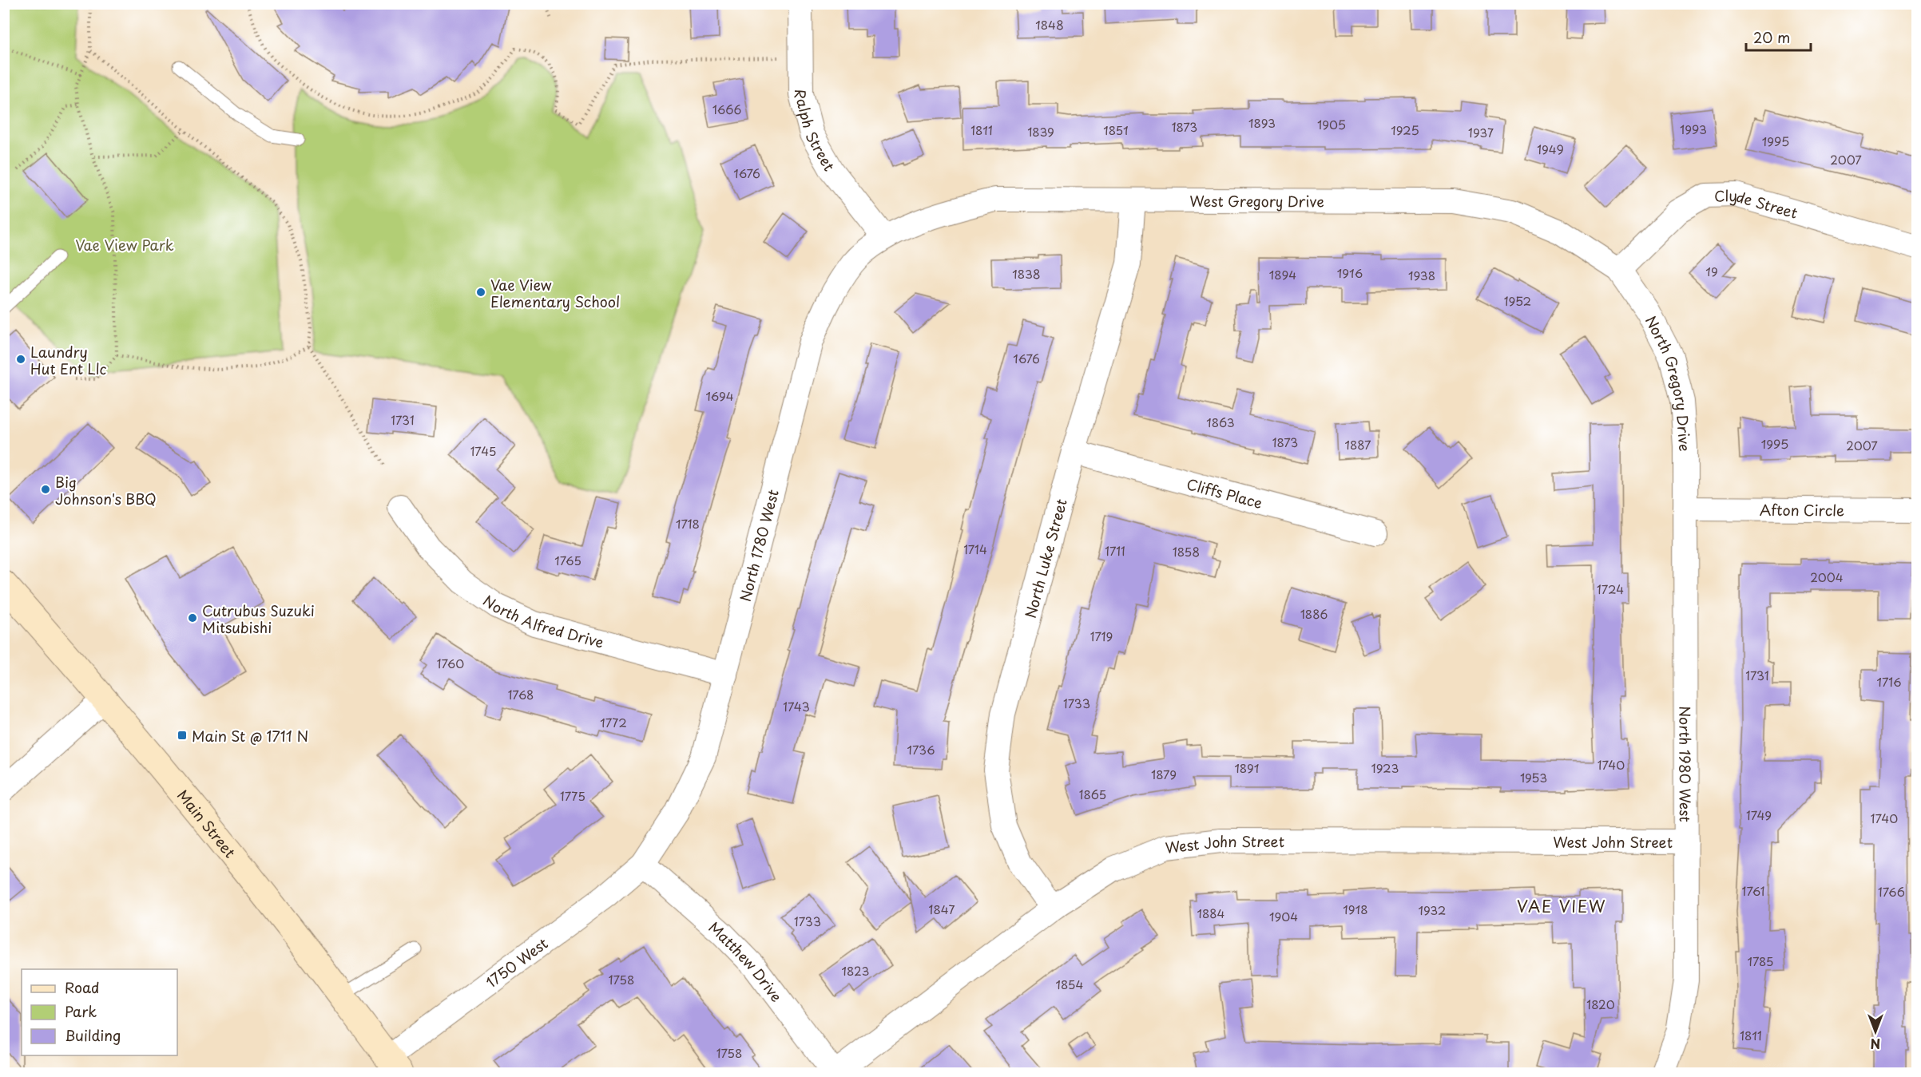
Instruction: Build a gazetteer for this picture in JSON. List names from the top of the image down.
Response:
{
  "streets": {
    "main road": ["Main Street"],
    "street": [
      "Ralph Street",
      "West Gregory Drive",
      "Clyde Street",
      "North Gregory Drive",
      "Cliffs Place",
      "Afton Circle",
      "North 1780 West",
      "North Luke Street",
      "North Alfred Drive",
      "North 1980 West",
      "West John Street",
      "1750 West",
      "Matthew Drive"
    ]
  },
  "crossings": [
    ["Ralph Street", "West Gregory Drive"],
    ["Ralph Street", "North 1780 West"],
    ["West Gregory Drive", "Clyde Street"],
    ["West Gregory Drive", "North Gregory Drive"],
    ["West Gregory Drive", "North 1780 West"],
    ["West Gregory Drive", "North Luke Street"],
    ["Clyde Street", "North Gregory Drive"],
    ["North Gregory Drive", "Afton Circle"],
    ["North Gregory Drive", "North 1980 West"],
    ["Cliffs Place", "North Luke Street"],
    ["Afton Circle", "North 1980 West"],
    ["North 1780 West", "North Alfred Drive"],
    ["North 1780 West", "1750 West"],
    ["North 1780 West", "Matthew Drive"],
    ["North Luke Street", "West John Street"],
    ["North 1980 West", "West John Street"],
    ["Main Street", "1750 West"],
    ["West John Street", "Matthew Drive"],
    ["1750 West", "Matthew Drive"]
  ],
  "districts": ["VAE VIEW"],
  "parks": ["Vae View Park"],
  "places": {
    "other": [
      "Vae View Elementary School",
      "Laundry Hut Ent Llc",
      "Big Johnson's BBQ",
      "Cutrubus Suzuki Mitsubishi"
    ],
    "transit": ["Main St @ 1711 N"]
  },
  "house_numbers": [
    "1848",
    "1666",
    "1893",
    "1905",
    "1873",
    "1993",
    "1811",
    "1851",
    "1925",
    "1839",
    "1937",
    "1995",
    "1949",
    "2007",
    "1676",
    "19",
    "1916",
    "1838",
    "1894",
    "1938",
    "1952",
    "1676",
    "1694",
    "1731",
    "1863",
    "1873",
    "1995",
    "1887",
    "2007",
    "1745",
    "1718",
    "1714",
    "1711",
    "1858",
    "1765",
    "2004",
    "1724",
    "1886",
    "1719",
    "1760",
    "1731",
    "1716",
    "1768",
    "1733",
    "1743",
    "1772",
    "1736",
    "1740",
    "1891",
    "1923",
    "1879",
    "1953",
    "1865",
    "1775",
    "1749",
    "1740",
    "1761",
    "1766",
    "1847",
    "1918",
    "1932",
    "1884",
    "1904",
    "1733",
    "1785",
    "1823",
    "1758",
    "1854",
    "1820",
    "1811",
    "1758"
  ],
  "legend": ["Road", "Park", "Building"],
  "scale_bar": "20 m",
  "north": "bottom"
}
